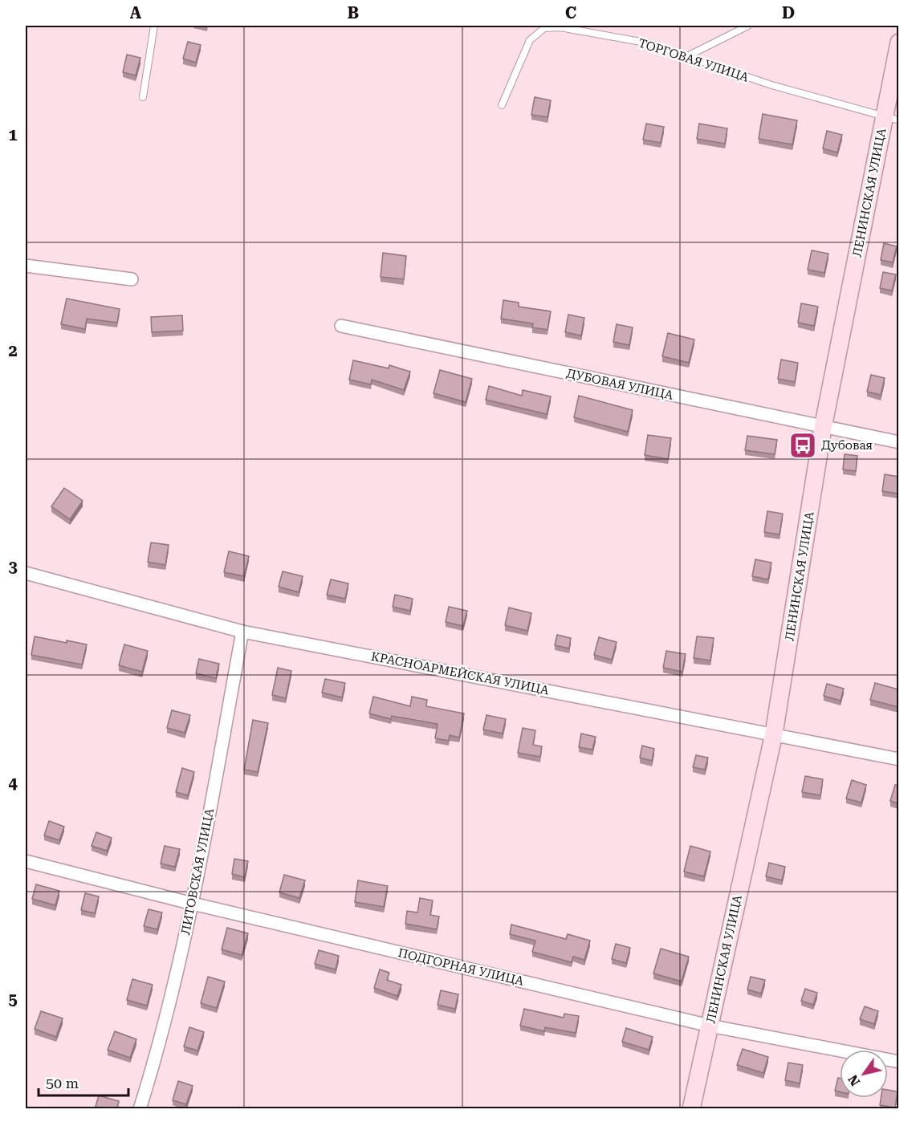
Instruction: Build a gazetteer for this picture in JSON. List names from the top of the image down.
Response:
{
  "streets": {
    "main road": ["ЛЕНИНСКАЯ УЛИЦА"],
    "street": [
      "ДУБОВАЯ УЛИЦА",
      "КРАСНОАРМЕЙСКАЯ УЛИЦА",
      "ЛИТОВСКАЯ УЛИЦА",
      "ПОДГОРНАЯ УЛИЦА"
    ],
    "lane": ["ТОРГОВАЯ УЛИЦА"]
  },
  "crossings": [
    ["ТОРГОВАЯ УЛИЦА", "ЛЕНИНСКАЯ УЛИЦА"],
    ["ЛЕНИНСКАЯ УЛИЦА", "ДУБОВАЯ УЛИЦА"],
    ["ЛЕНИНСКАЯ УЛИЦА", "КРАСНОАРМЕЙСКАЯ УЛИЦА"],
    ["ЛЕНИНСКАЯ УЛИЦА", "ПОДГОРНАЯ УЛИЦА"],
    ["КРАСНОАРМЕЙСКАЯ УЛИЦА", "ЛИТОВСКАЯ УЛИЦА"],
    ["ЛИТОВСКАЯ УЛИЦА", "ПОДГОРНАЯ УЛИЦА"]
  ],
  "places": {
    "bus stop": ["Дубовая"]
  },
  "scale_bar": "50 m",
  "north": "bottom left",
  "grid": {
    "columns": [
      "A",
      "B",
      "C",
      "D"
    ],
    "rows": [
      "1",
      "2",
      "3",
      "4",
      "5"
    ]
  }
}
